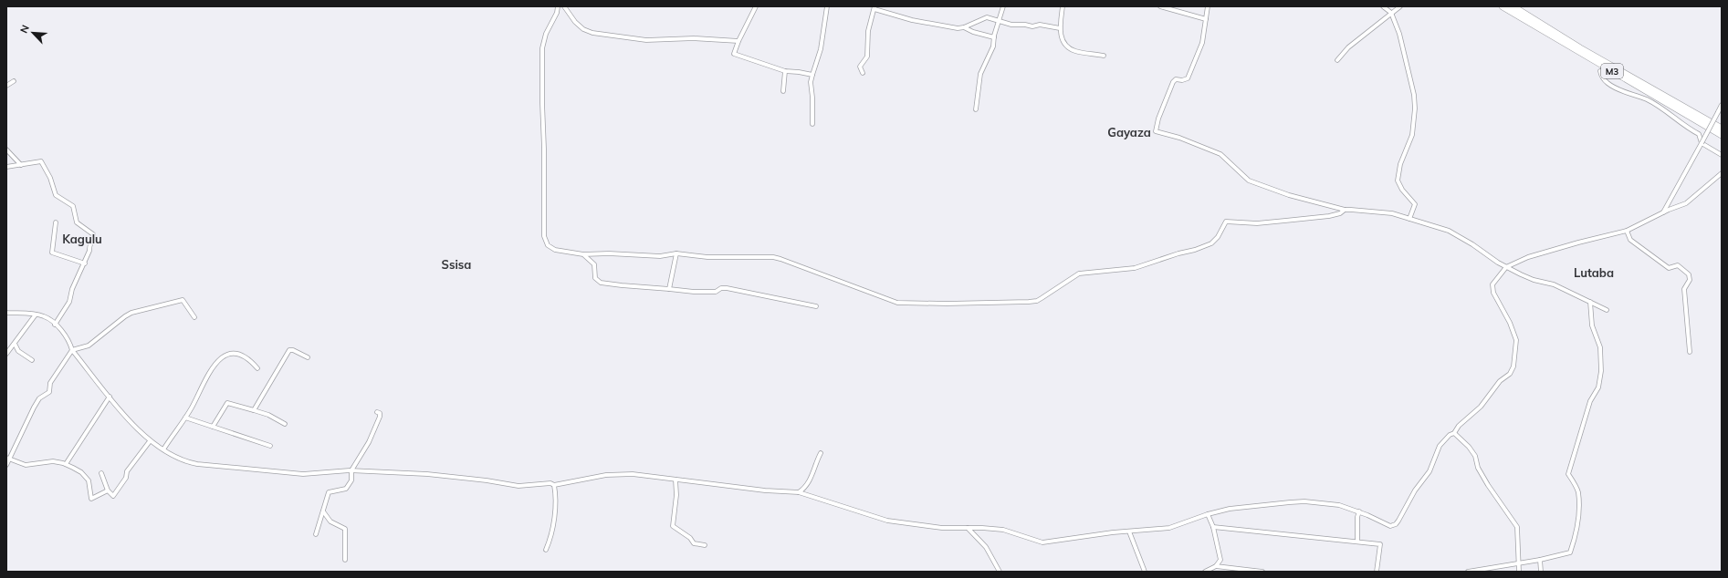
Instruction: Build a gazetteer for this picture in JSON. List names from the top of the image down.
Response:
{
  "streets": {
    "highway": ["M3"]
  },
  "districts": [
    "Gayaza",
    "Kagulu",
    "Ssisa",
    "Lutaba"
  ],
  "north": "top left"
}
